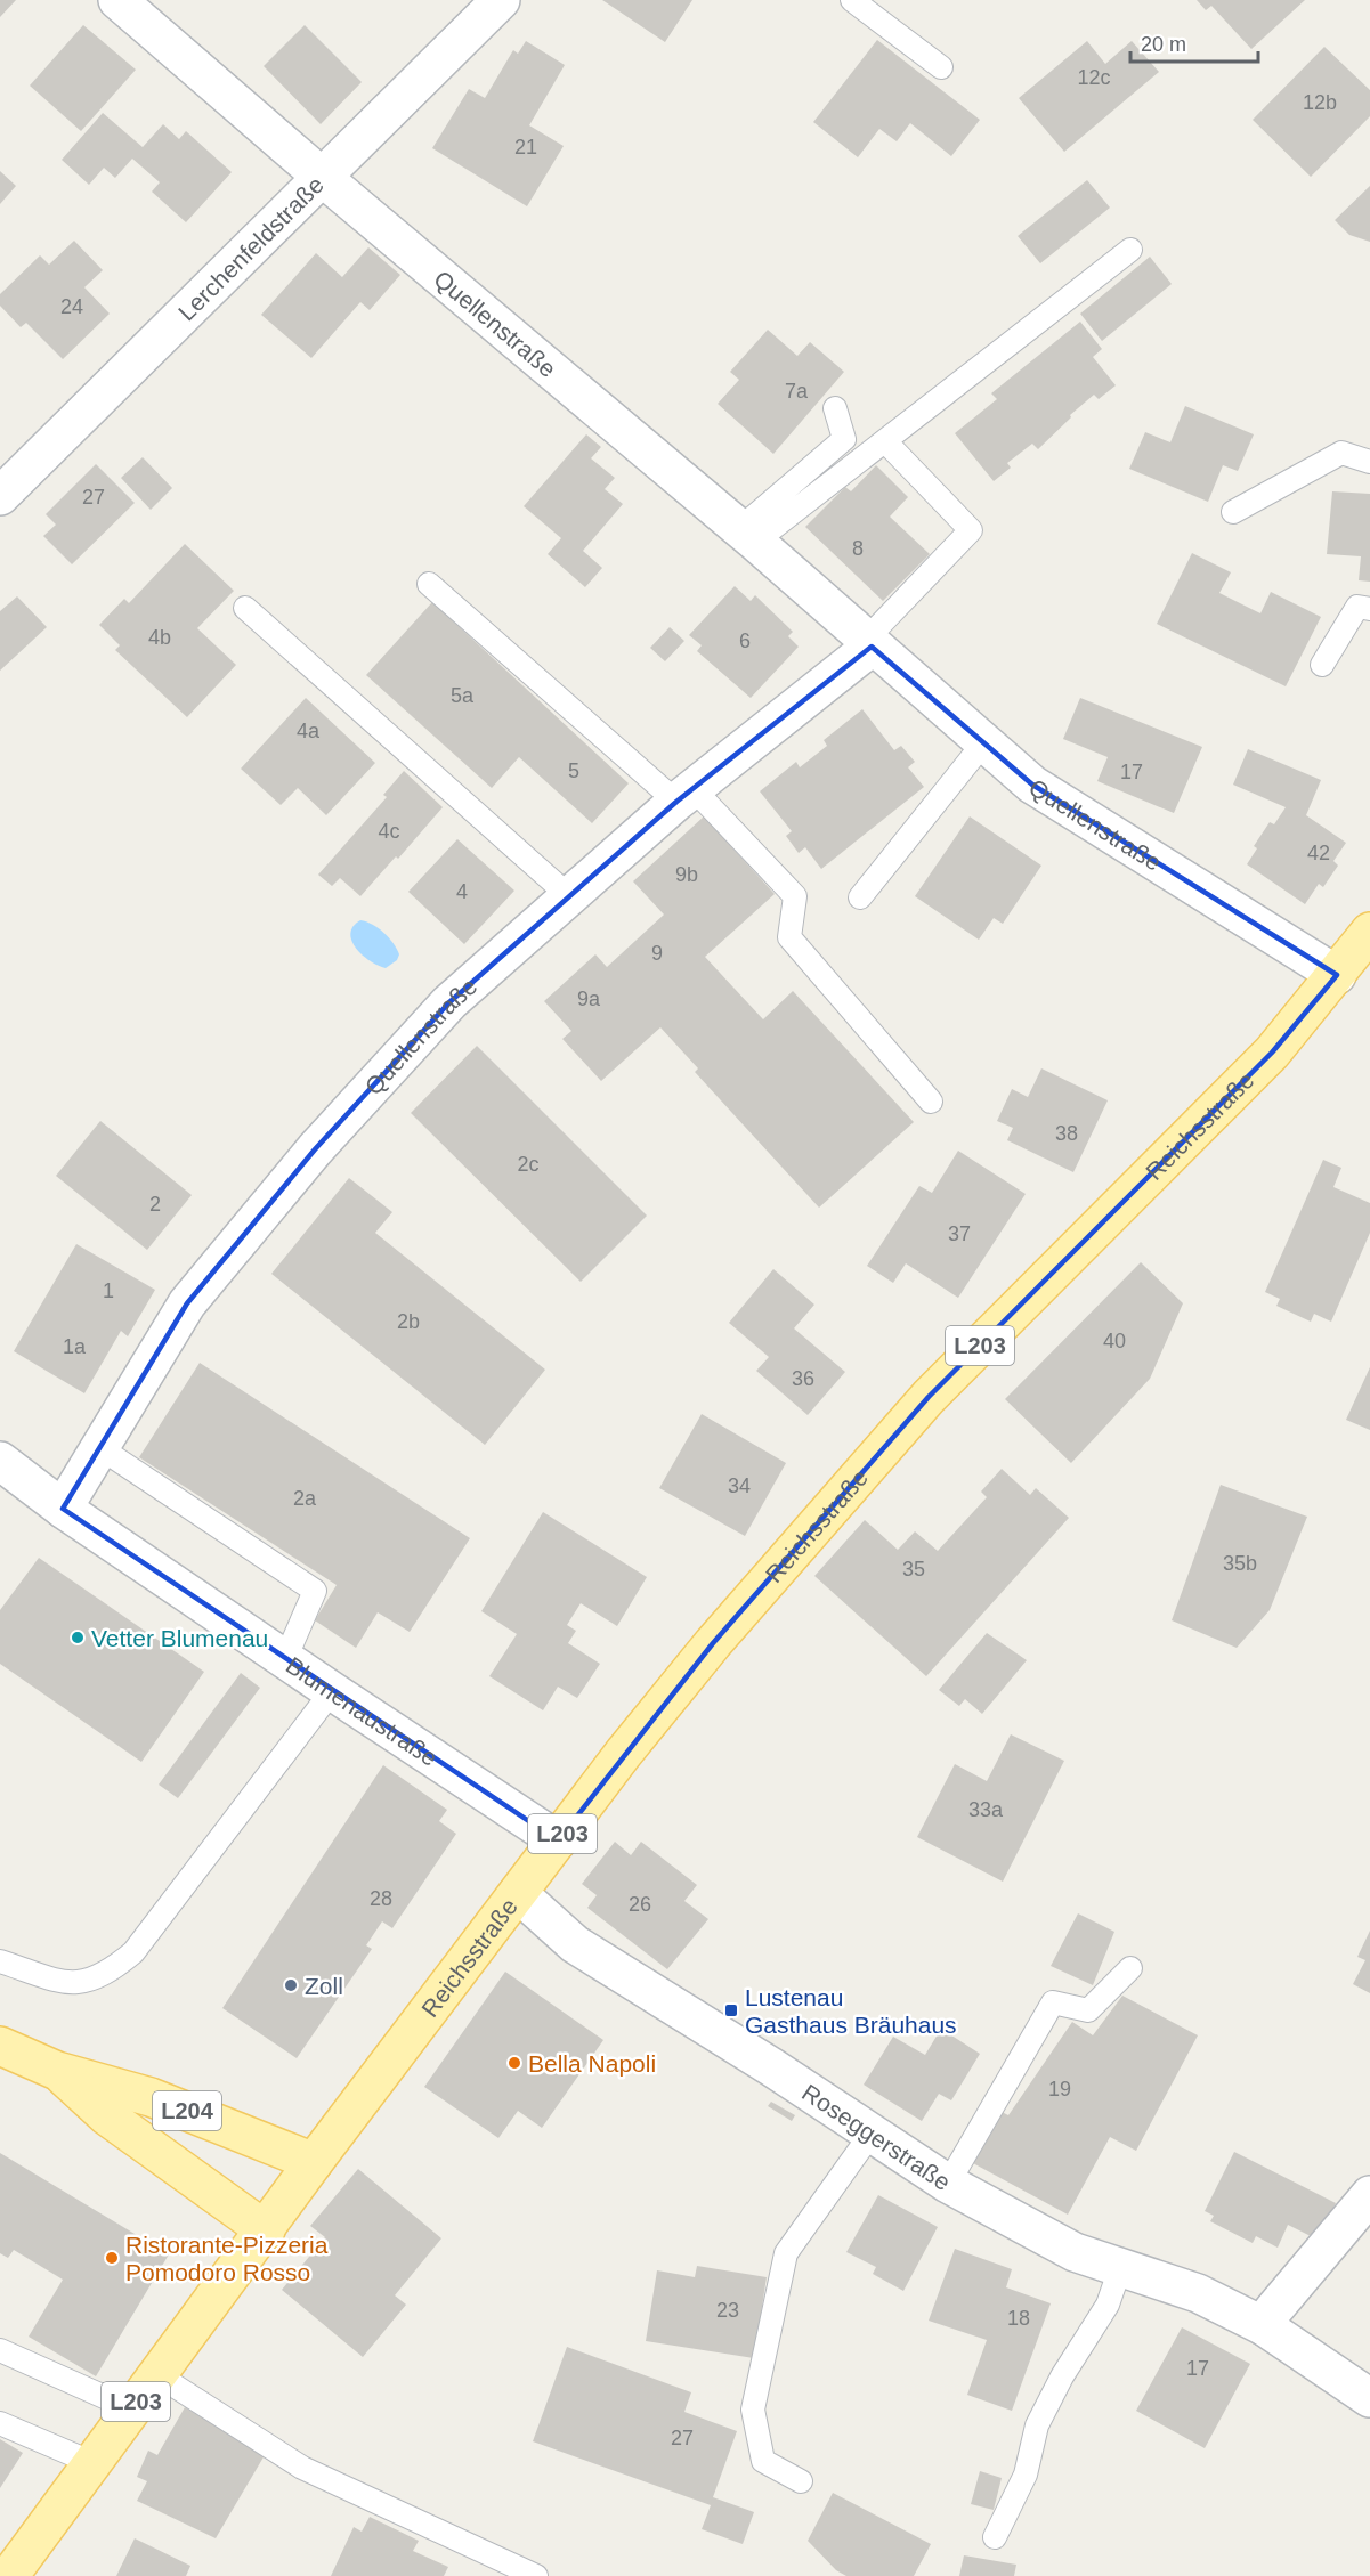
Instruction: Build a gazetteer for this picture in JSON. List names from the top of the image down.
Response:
{
  "streets": {
    "main road": ["Reichsstraße", "L203", "L204"],
    "street": [
      "Lerchenfeldstraße",
      "Quellenstraße",
      "Blumenaustraße",
      "Roseggerstraße"
    ]
  },
  "crossings": [
    ["Lerchenfeldstraße", "Quellenstraße"],
    ["Quellenstraße", "Reichsstraße"],
    ["Quellenstraße", "Blumenaustraße"],
    ["Reichsstraße", "Blumenaustraße"],
    ["Reichsstraße", "L204"],
    ["Reichsstraße", "Roseggerstraße"]
  ],
  "places": {
    "other": [
      "Vetter Blumenau",
      "Zoll",
      "Bella Napoli",
      "Ristorante-Pizzeria Pomodoro Rosso"
    ],
    "transit": ["Lustenau Gasthaus Bräuhaus"]
  },
  "house_numbers": [
    "12c",
    "12b",
    "21",
    "24",
    "7a",
    "27",
    "8",
    "4b",
    "6",
    "5a",
    "4a",
    "5",
    "17",
    "4c",
    "42",
    "9b",
    "4",
    "9",
    "9a",
    "38",
    "2c",
    "2",
    "37",
    "1",
    "2b",
    "40",
    "1a",
    "36",
    "34",
    "2a",
    "35b",
    "35",
    "33a",
    "28",
    "26",
    "19",
    "23",
    "18",
    "17",
    "27"
  ],
  "scale_bar": "20 m"
}
